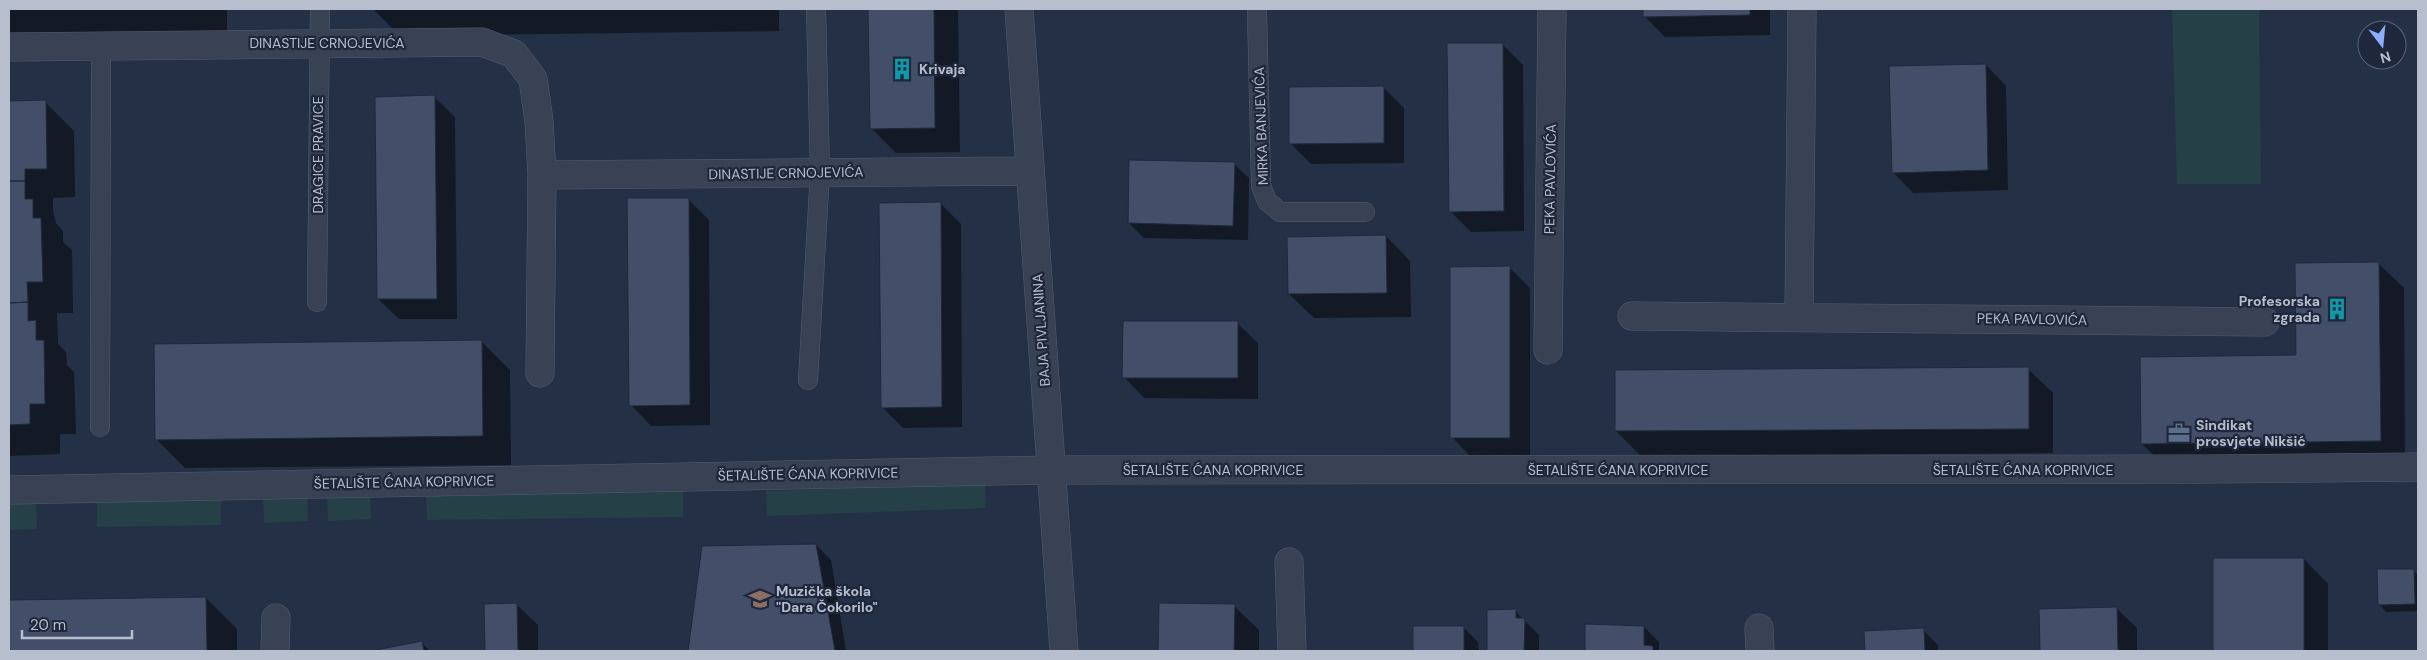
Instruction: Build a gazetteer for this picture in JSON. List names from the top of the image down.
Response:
{
  "streets": {
    "street": [
      "DINASTIJE CRNOJEVIĆA",
      "PEKA PAVLOVIĆA",
      "BAJA PIVLJANINA",
      "ŠETALIŠTE ĆANA KOPRIVICE"
    ],
    "lane": ["MIRKA BANJEVIĆA", "DRAGICE PRAVICE"]
  },
  "crossings": [
    ["DINASTIJE CRNOJEVIĆA", "DRAGICE PRAVICE"],
    ["DINASTIJE CRNOJEVIĆA", "BAJA PIVLJANINA"],
    ["BAJA PIVLJANINA", "ŠETALIŠTE ĆANA KOPRIVICE"]
  ],
  "places": {
    "building": ["Krivaja", "Profesorska zgrada"],
    "office": ["Sindikat prosvjete Nikšić"],
    "school or university": ["Muzička škola \"Dara Čokorilo\""]
  },
  "scale_bar": "20 m",
  "north": "bottom"
}
